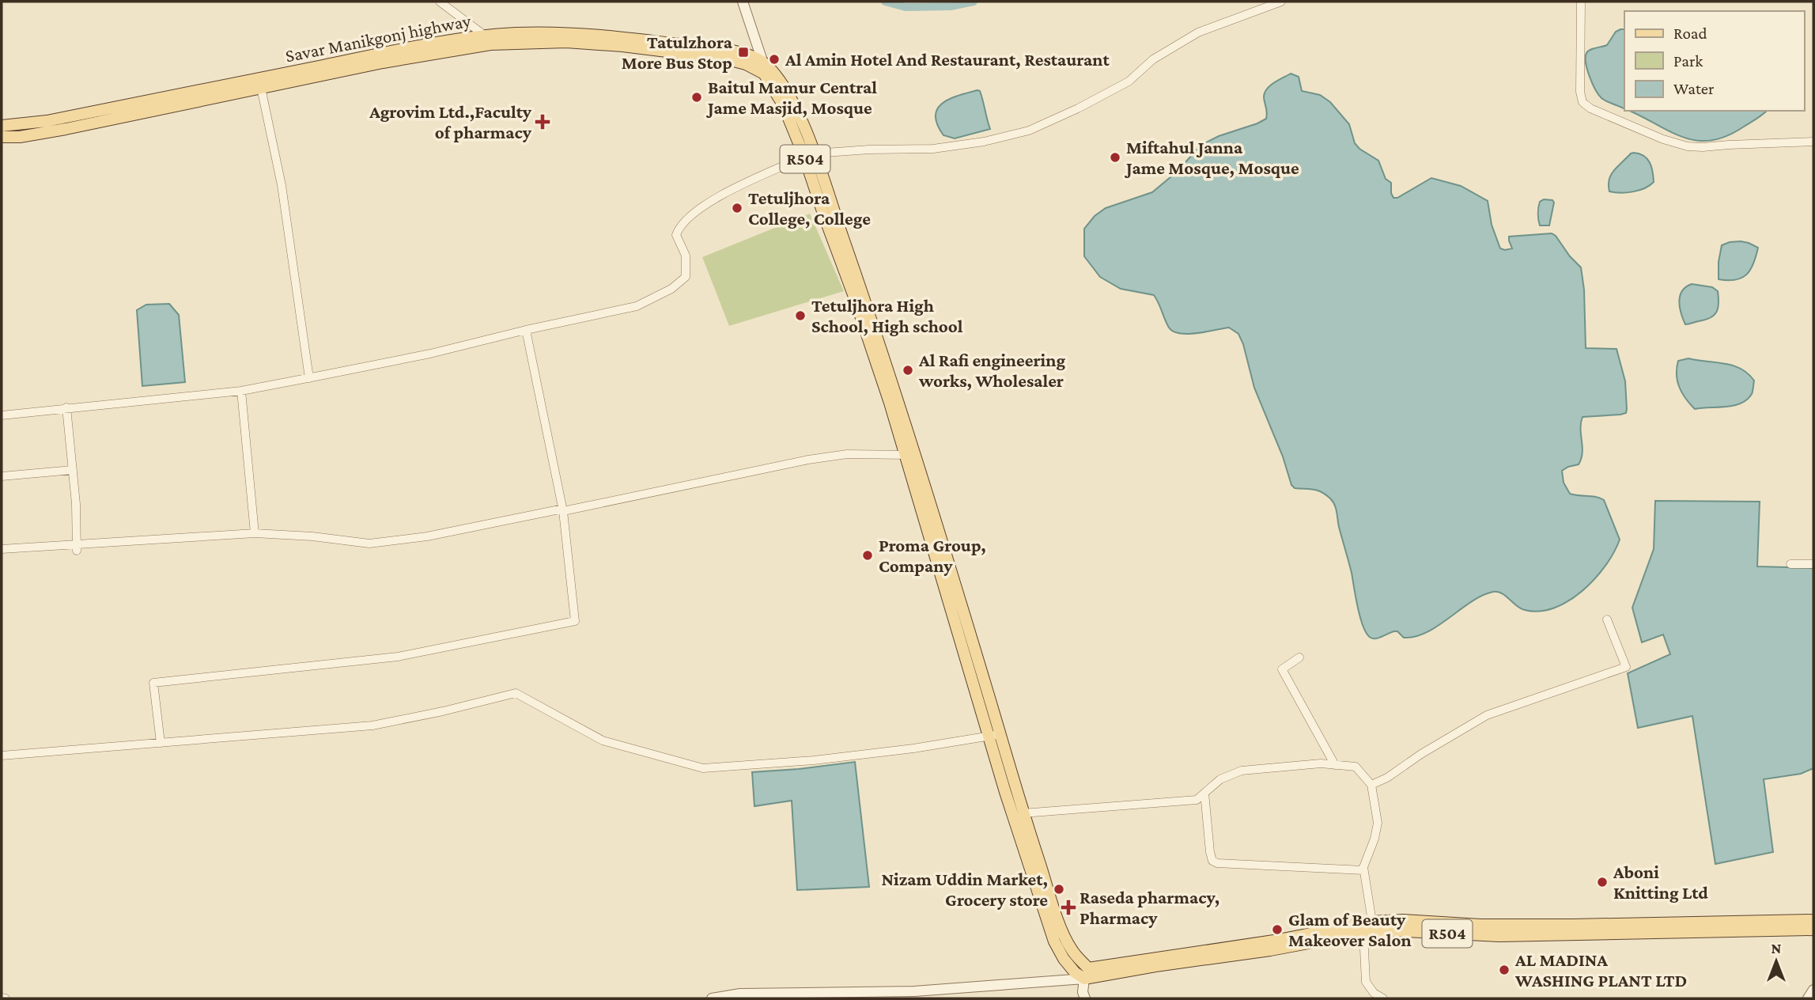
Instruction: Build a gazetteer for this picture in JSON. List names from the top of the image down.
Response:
{
  "streets": {
    "main road": ["Savar Manikgonj highway", "R504"]
  },
  "crossings": [
    ["Savar Manikgonj highway", "R504"]
  ],
  "places": {
    "transit": ["Tatulzhora More Bus Stop"],
    "other": [
      "Al Amin Hotel And Restaurant, Restaurant",
      "Baitul Mamur Central Jame Masjid, Mosque",
      "Miftahul Janna Jame Mosque, Mosque",
      "Tetuljhora College, College",
      "Tetuljhora High School, High school",
      "Al Rafi engineering works, Wholesaler",
      "Proma Group, Company",
      "Aboni Knitting Ltd",
      "Nizam Uddin Market, Grocery store",
      "Glam of Beauty Makeover Salon",
      "AL MADINA WASHING PLANT LTD"
    ],
    "health": ["Agrovim Ltd.,Faculty of pharmacy", "Raseda pharmacy, Pharmacy"]
  },
  "legend": ["Road", "Park", "Water"],
  "north": "top"
}
